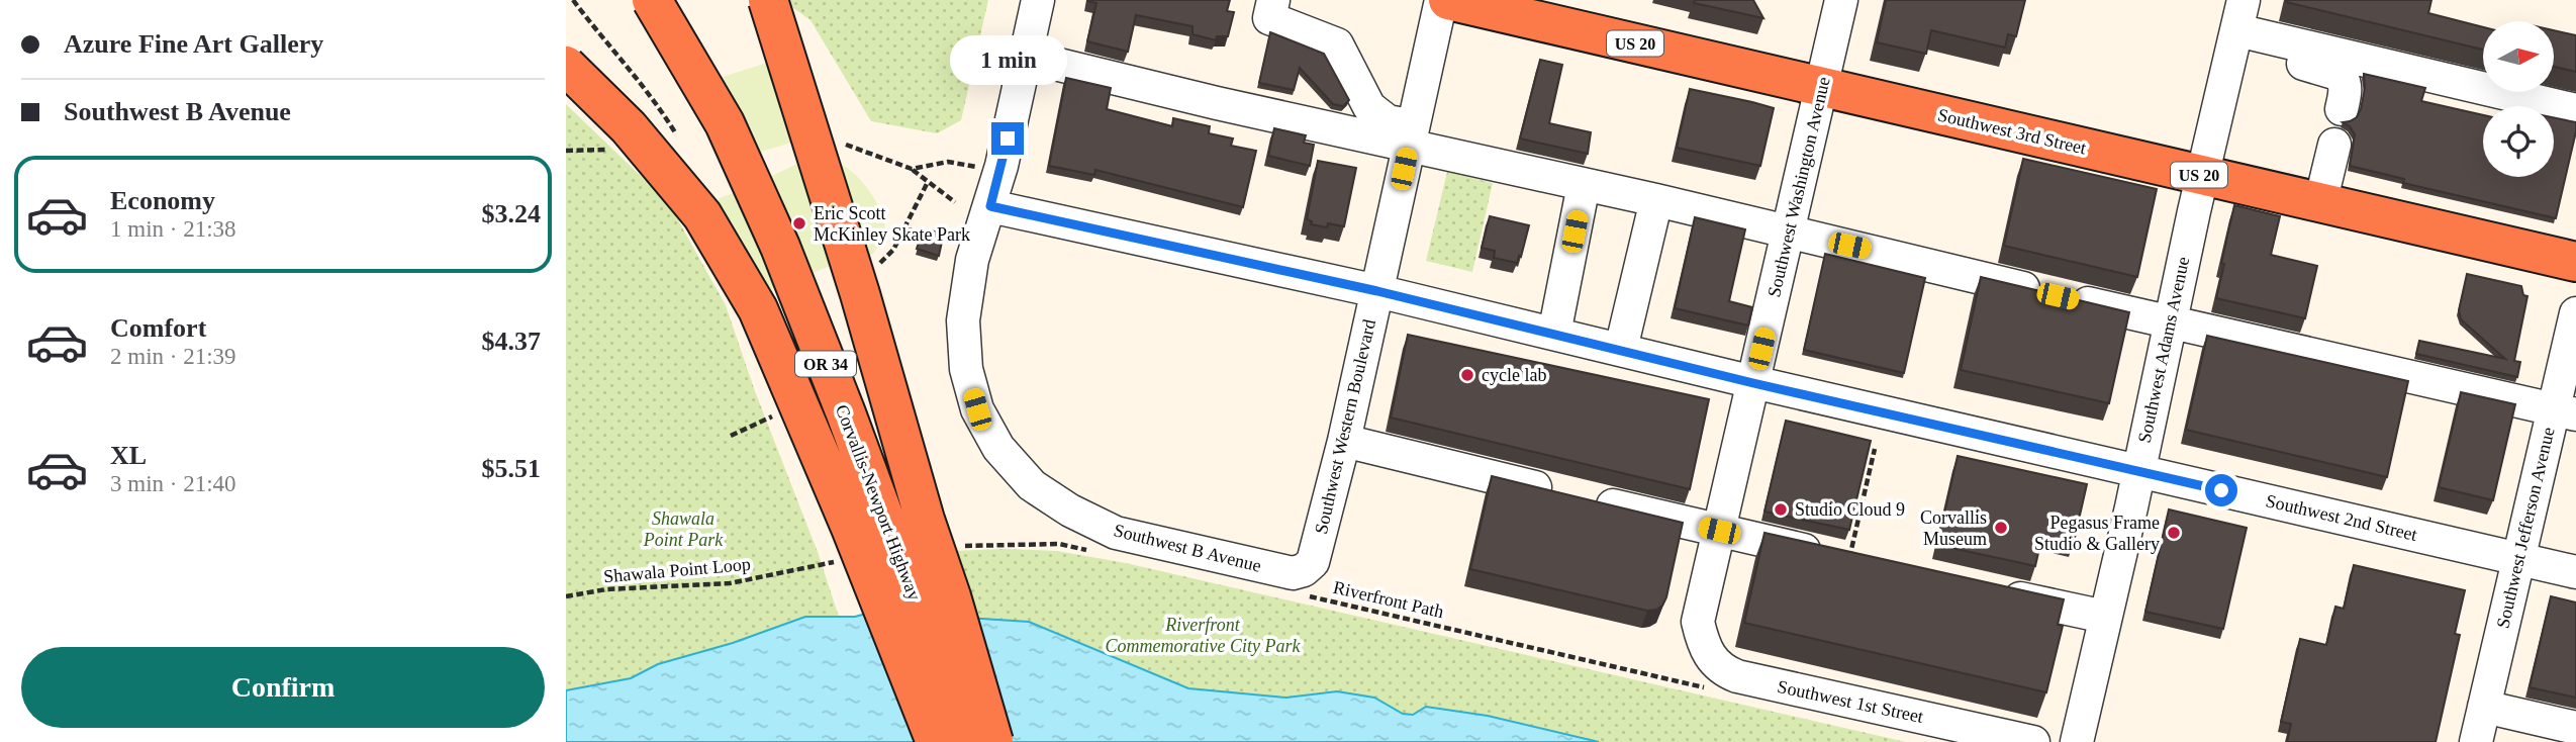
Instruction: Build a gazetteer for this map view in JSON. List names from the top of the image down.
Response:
{
  "streets": {
    "highway": [
      "US 20",
      "Southwest 3rd Street",
      "OR 34",
      "Corvallis-Newport Highway"
    ],
    "street": [
      "Southwest Washington Avenue",
      "Southwest Adams Avenue",
      "Southwest Western Boulevard",
      "Southwest 2nd Street",
      "Southwest Jefferson Avenue",
      "Southwest B Avenue",
      "Southwest 1st Street"
    ],
    "path": ["Shawala Point Loop", "Riverfront Path"]
  },
  "crossings": [
    ["Southwest 3rd Street", "Southwest Washington Avenue"],
    ["Southwest 3rd Street", "Southwest Adams Avenue"],
    ["Southwest Washington Avenue", "Southwest 2nd Street"],
    ["Southwest Washington Avenue", "Southwest 1st Street"],
    ["Southwest Adams Avenue", "Southwest 2nd Street"],
    ["Southwest Western Boulevard", "Southwest 2nd Street"],
    ["Southwest Western Boulevard", "Southwest B Avenue"],
    ["Southwest 2nd Street", "Southwest Jefferson Avenue"],
    ["Southwest 2nd Street", "Southwest B Avenue"]
  ],
  "parks": ["Shawala Point Park", "Riverfront Commemorative City Park"],
  "places": [
    "Eric Scott McKinley Skate Park",
    "cycle lab",
    "Studio Cloud 9",
    "Corvallis Museum",
    "Pegasus Frame Studio & Gallery"
  ],
  "north": "right",
  "page": {
    "banner": ["Azure Fine Art Gallery", "Southwest B Avenue"],
    "bubble": "1 min",
    "list": [
      {
        "name": "Economy",
        "note": "1 min · 21:38",
        "value": "$3.24"
      },
      {
        "name": "Comfort",
        "note": "2 min · 21:39",
        "value": "$4.37"
      },
      {
        "name": "XL",
        "note": "3 min · 21:40",
        "value": "$5.51"
      }
    ],
    "buttons": "Confirm"
  }
}
